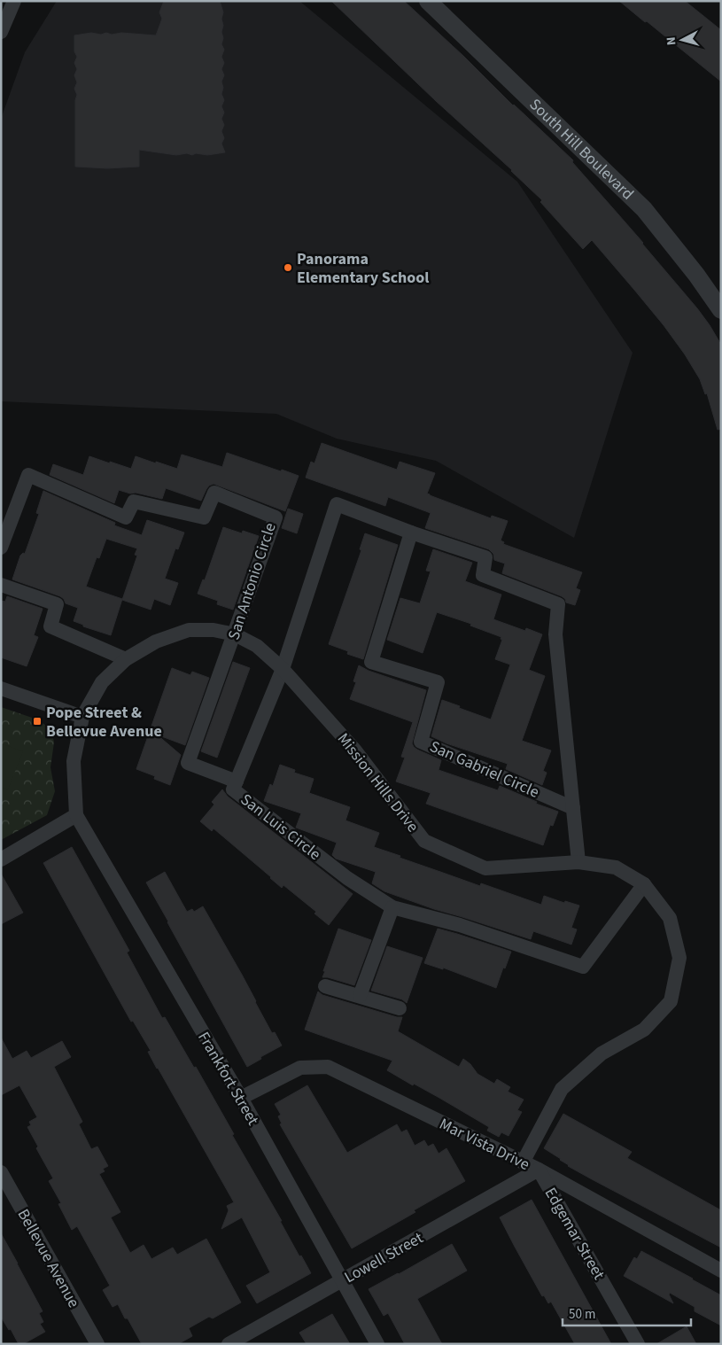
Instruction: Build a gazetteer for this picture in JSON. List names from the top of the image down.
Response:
{
  "streets": {
    "street": [
      "South Hill Boulevard",
      "San Antonio Circle",
      "San Gabriel Circle",
      "Mission Hills Drive",
      "San Luis Circle",
      "Frankfort Street",
      "Mar Vista Drive",
      "Edgemar Street",
      "Lowell Street",
      "Bellevue Avenue"
    ]
  },
  "crossings": [
    ["San Antonio Circle", "Mission Hills Drive"],
    ["San Antonio Circle", "San Luis Circle"],
    ["Mission Hills Drive", "San Luis Circle"],
    ["Mission Hills Drive", "Frankfort Street"],
    ["Mission Hills Drive", "Mar Vista Drive"],
    ["Frankfort Street", "Mar Vista Drive"],
    ["Frankfort Street", "Lowell Street"],
    ["Mar Vista Drive", "Edgemar Street"],
    ["Mar Vista Drive", "Lowell Street"],
    ["Edgemar Street", "Lowell Street"]
  ],
  "places": {
    "other": ["Panorama Elementary School"],
    "transit": ["Pope Street & Bellevue Avenue"]
  },
  "scale_bar": "50 m",
  "north": "left"
}
